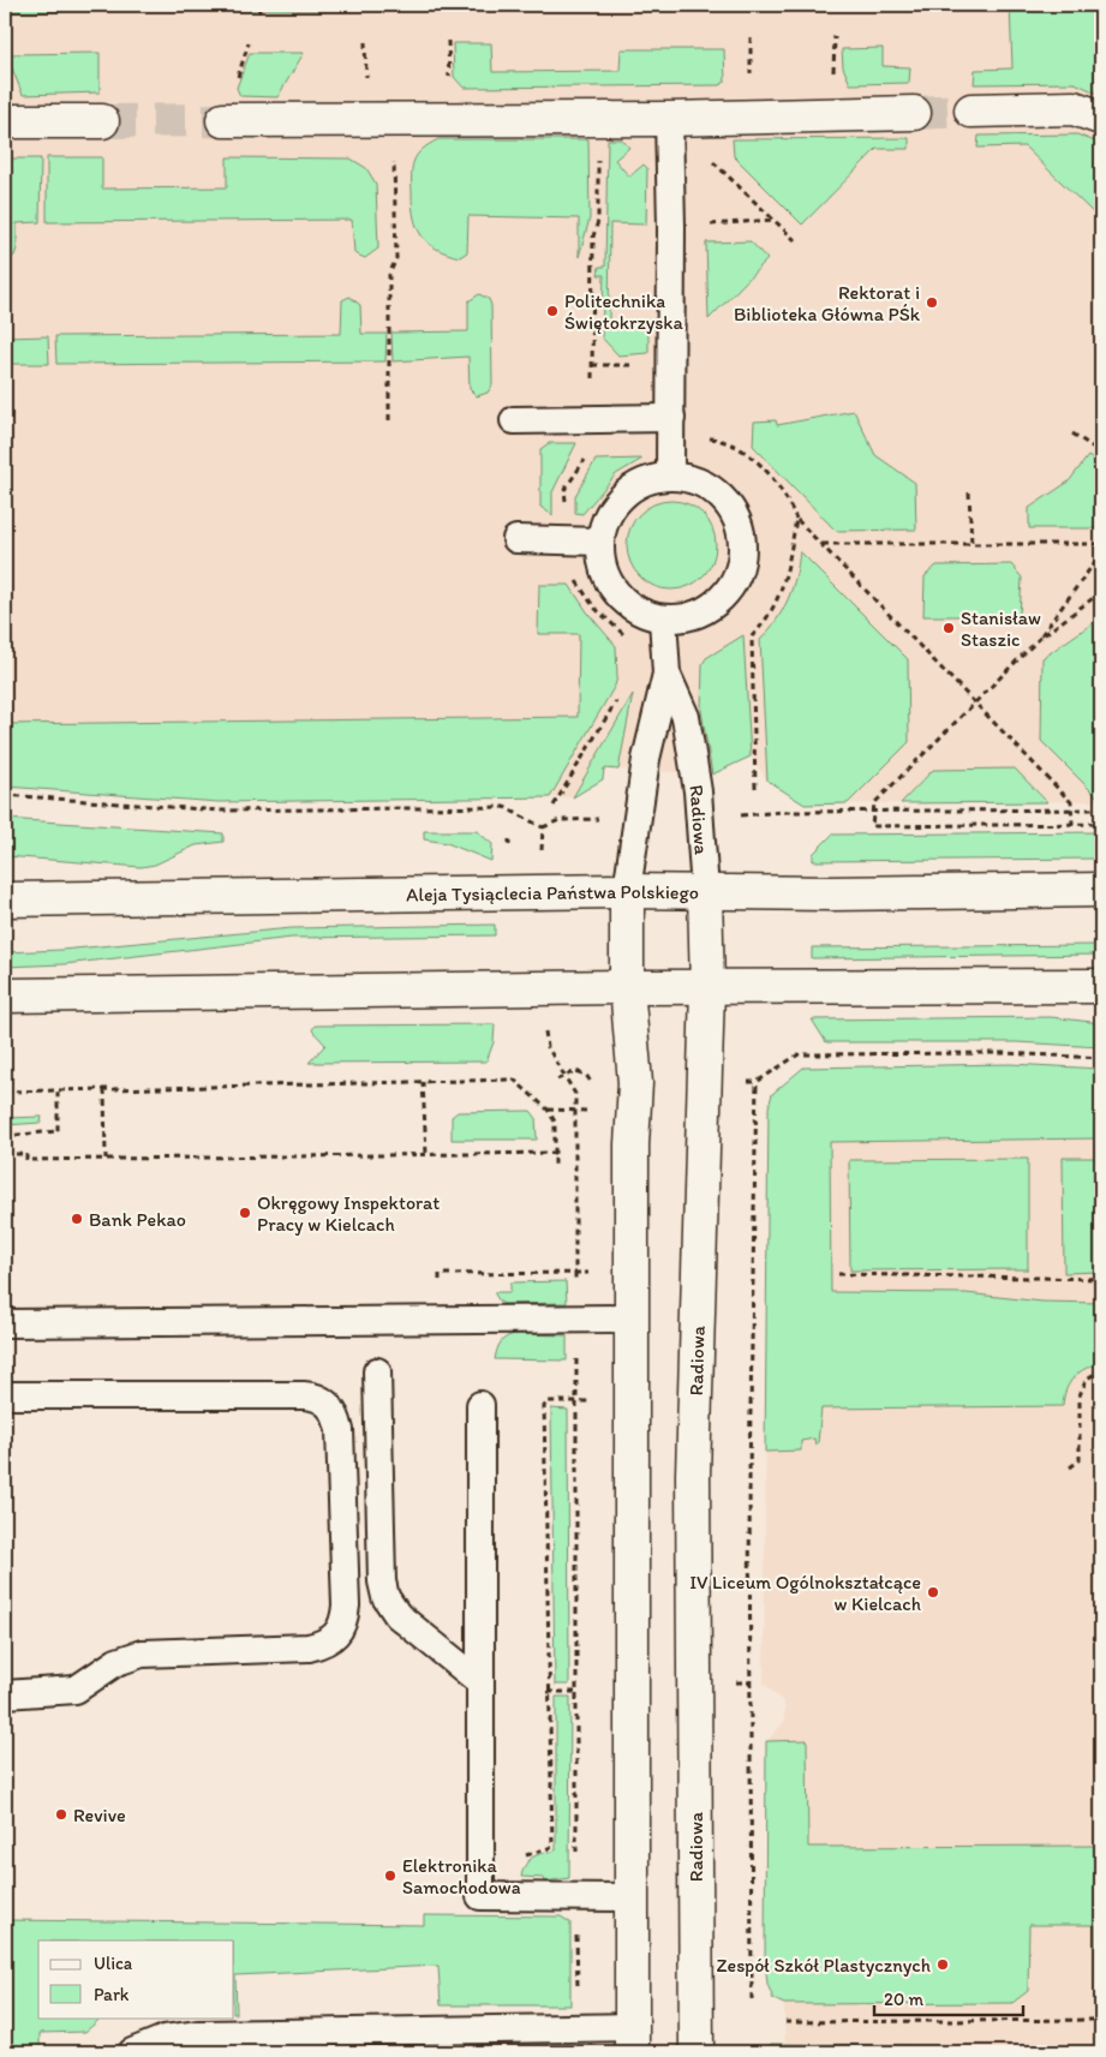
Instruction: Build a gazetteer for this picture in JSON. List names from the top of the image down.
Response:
{
  "streets": {
    "street": ["Radiowa", "Aleja Tysiąclecia Państwa Polskiego"]
  },
  "crossings": [
    ["Radiowa", "Aleja Tysiąclecia Państwa Polskiego"]
  ],
  "places": [
    "Rektorat i Biblioteka Główna PŚk",
    "Politechnika Świętokrzyska",
    "Stanisław Staszic",
    "Okręgowy Inspektorat Pracy w Kielcach",
    "Bank Pekao",
    "IV Liceum Ogólnokształcące w Kielcach",
    "Revive",
    "Elektronika Samochodowa",
    "Zespół Szkół Plastycznych"
  ],
  "legend": ["Ulica", "Park"],
  "scale_bar": "20 m"
}
